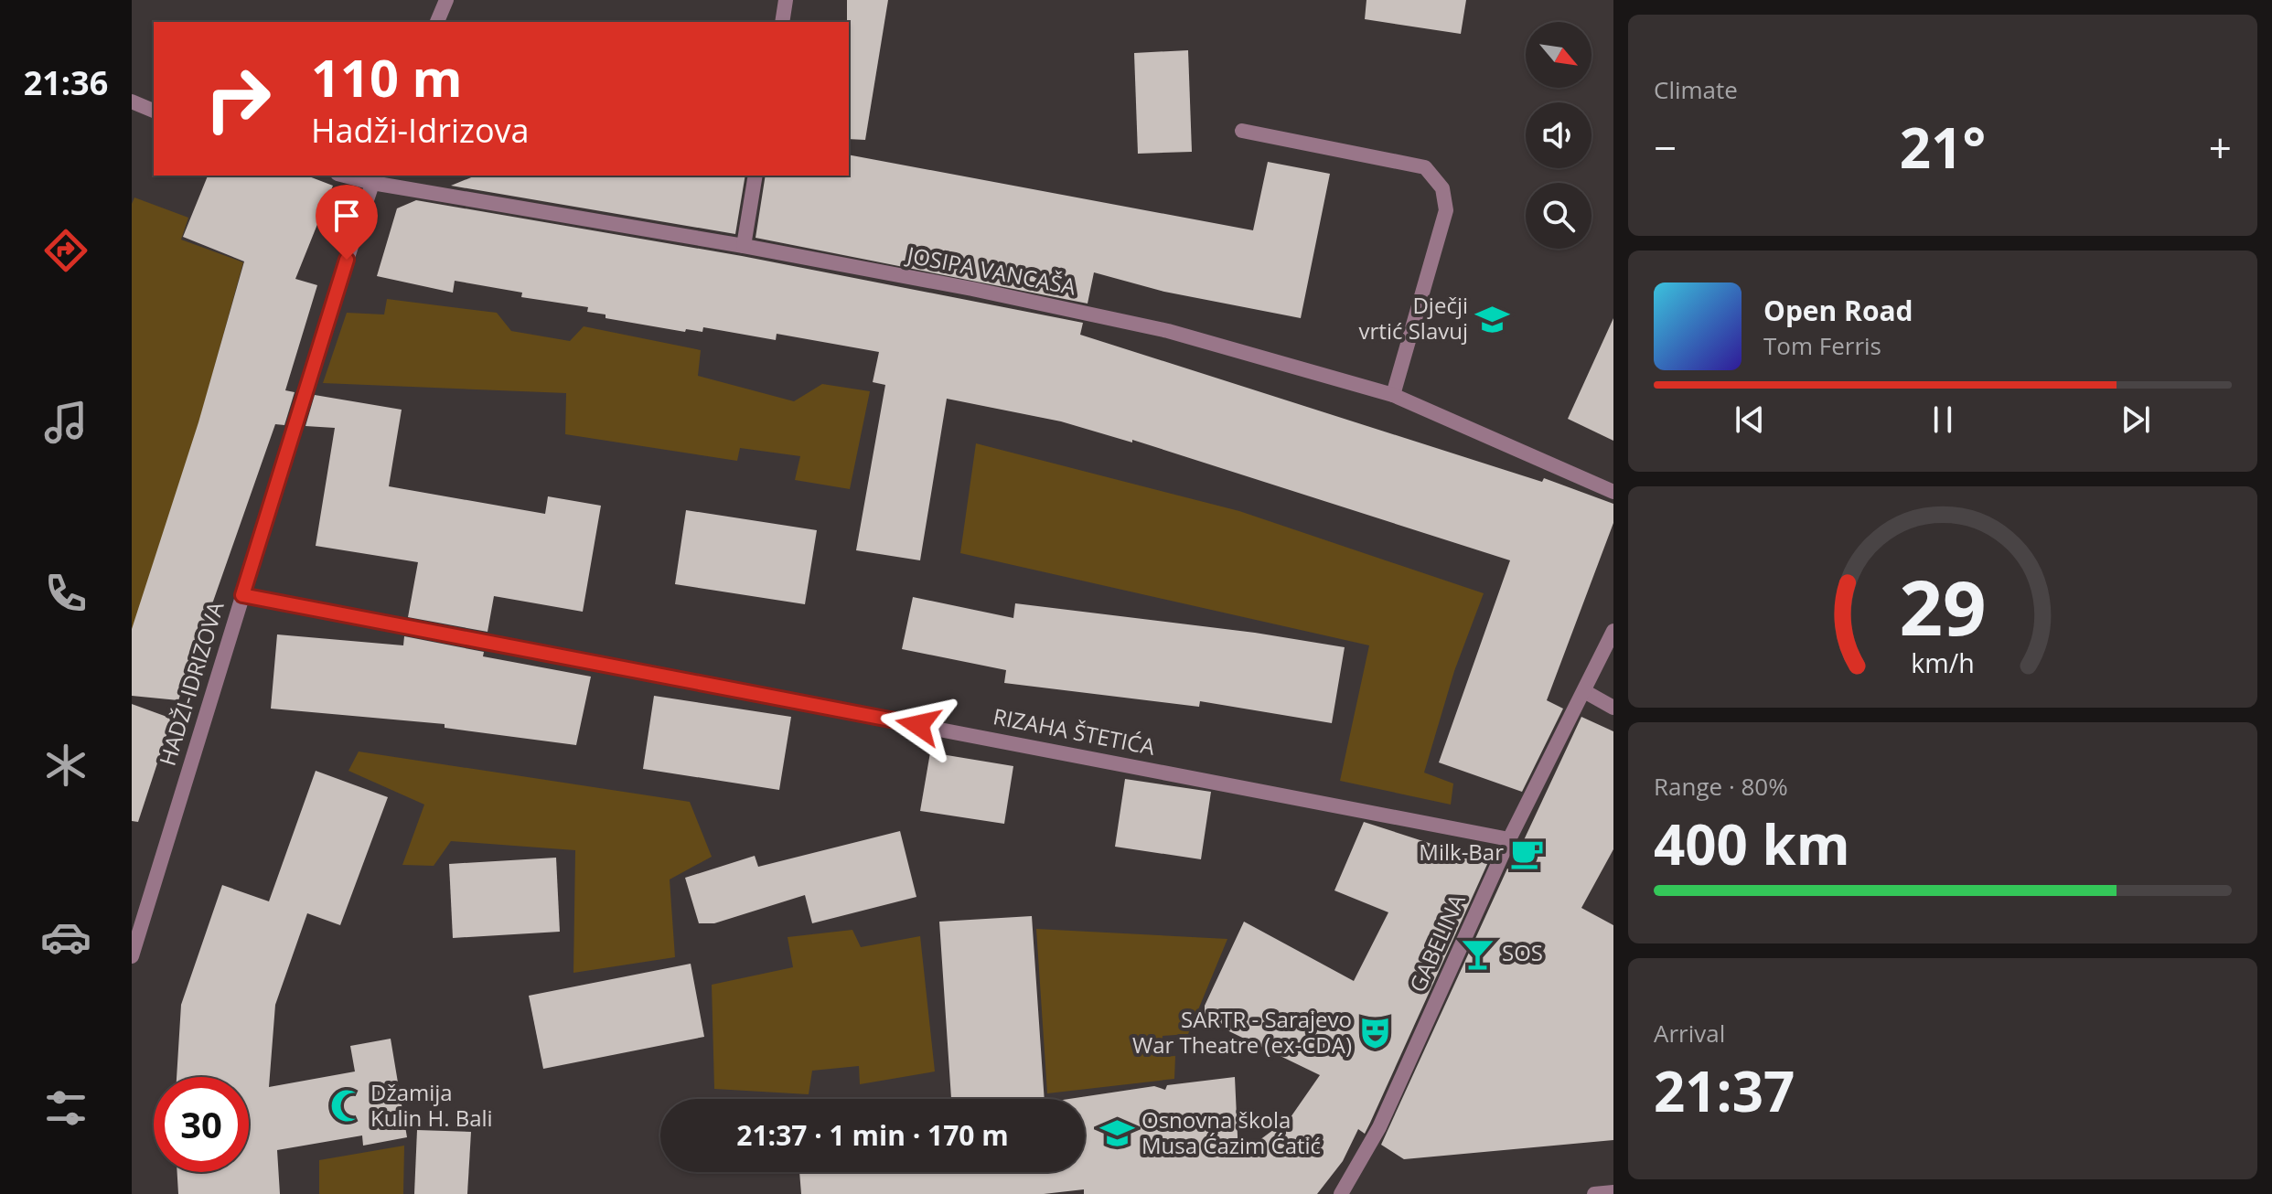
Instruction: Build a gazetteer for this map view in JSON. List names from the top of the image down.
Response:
{
  "streets": {
    "street": [
      "JOSIPA VANCAŠA",
      "HADŽI-IDRIZOVA",
      "RIZAHA ŠTETIĆA",
      "GABELINA"
    ]
  },
  "crossings": [
    ["JOSIPA VANCAŠA", "HADŽI-IDRIZOVA"],
    ["HADŽI-IDRIZOVA", "RIZAHA ŠTETIĆA"],
    ["RIZAHA ŠTETIĆA", "GABELINA"]
  ],
  "places": {
    "school or university": ["Dječji vrtić Slavuj", "Osnovna škola Musa Ćazim Ćatić"],
    "cafe": ["Milk-Bar"],
    "bar": ["SOS"],
    "theatre": ["SARTR - Sarajevo War Theatre (ex-CDA)"],
    "mosque": ["Džamija Kulin H. Bali"]
  },
  "north": "bottom right",
  "page": {
    "tabs": "21:36",
    "tile": [
      "Climate",
      ["Range · 80%", "400 km"],
      ["Arrival", "21:37"]
    ],
    "turn": ["110 m", "Hadži-Idrizova"],
    "heat": ["−", "21°", "+"],
    "song": ["Open Road", "Tom Ferris"],
    "limit": "30",
    "trip": "21:37 · 1 min · 170 m",
    "gauge": ["29", "km/h"]
  }
}
